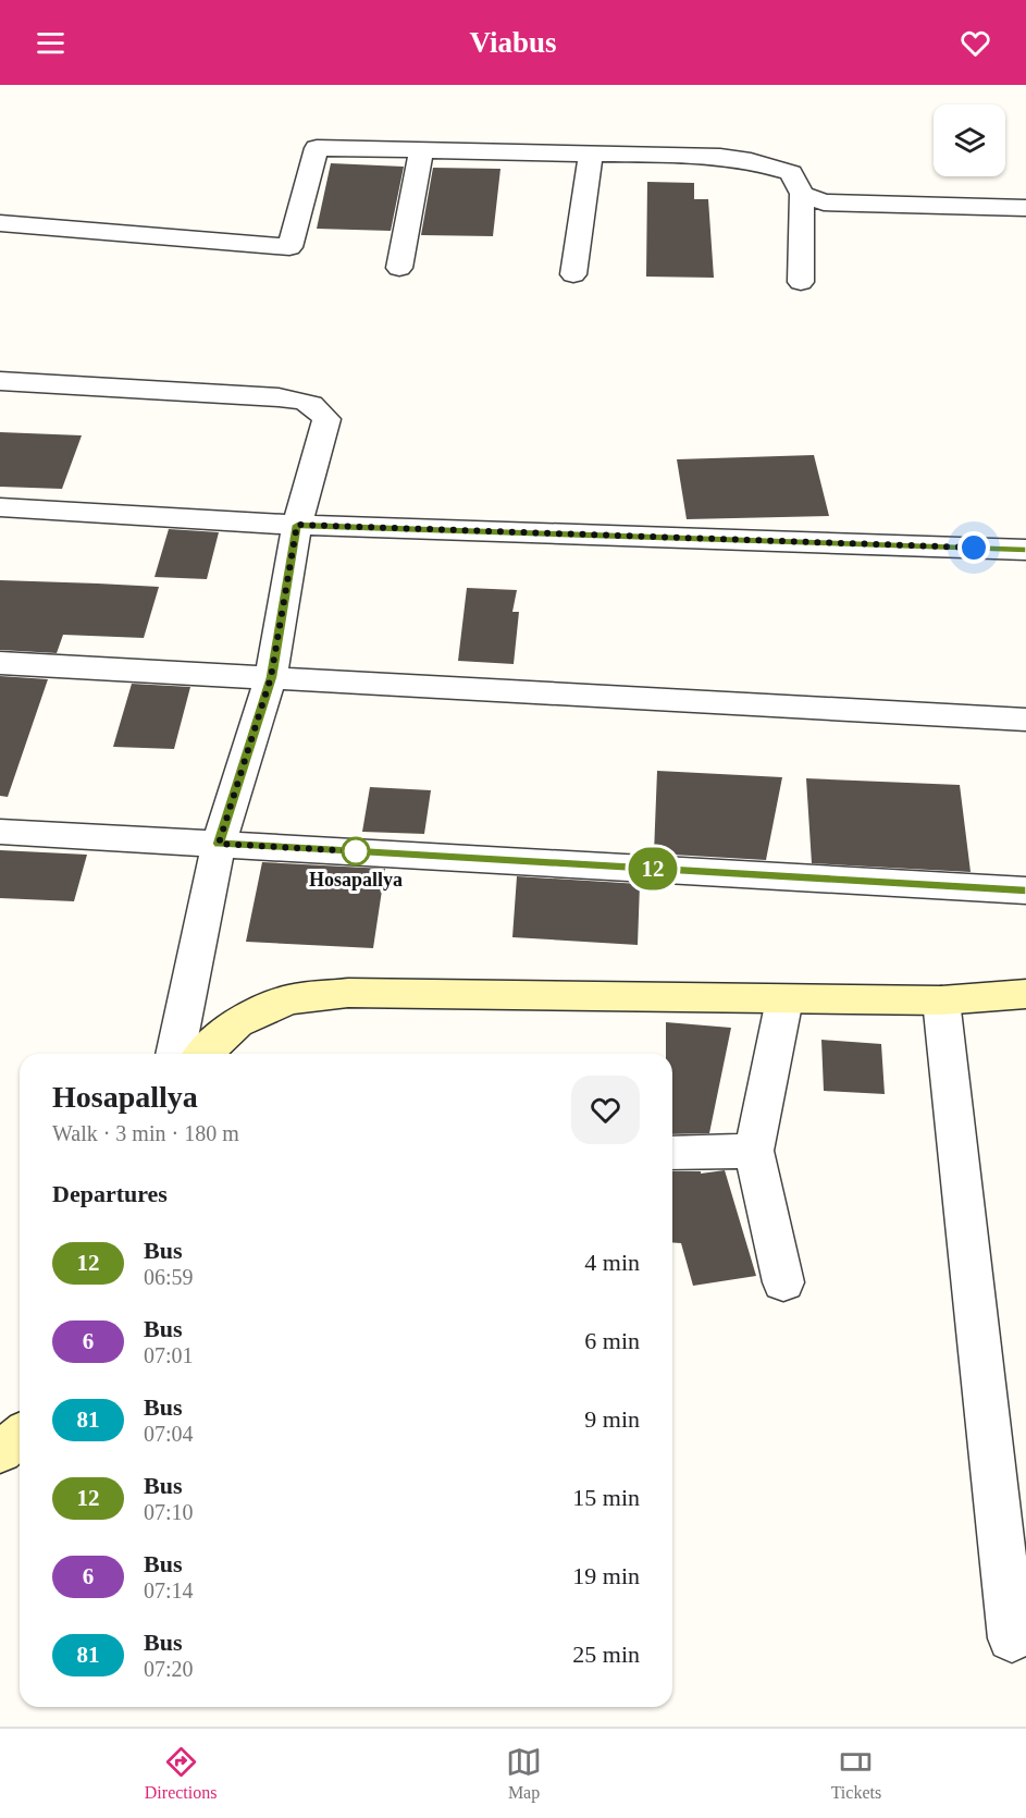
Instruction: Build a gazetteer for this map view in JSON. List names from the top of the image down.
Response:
{
  "places": ["Hosapallya"],
  "lines": ["bus line 12"],
  "page": {
    "header": "Viabus",
    "on_map": "12",
    "heading": [
      ["Hosapallya", "Walk · 3 min · 180 m"],
      "Departures"
    ],
    "list": [
      {
        "mark": "12",
        "name": "Bus",
        "note": "06:59",
        "value": "4 min"
      },
      {
        "mark": "6",
        "name": "Bus",
        "note": "07:01",
        "value": "6 min"
      },
      {
        "mark": "81",
        "name": "Bus",
        "note": "07:04",
        "value": "9 min"
      },
      {
        "mark": "12",
        "name": "Bus",
        "note": "07:10",
        "value": "15 min"
      },
      {
        "mark": "6",
        "name": "Bus",
        "note": "07:14",
        "value": "19 min"
      },
      {
        "mark": "81",
        "name": "Bus",
        "note": "07:20",
        "value": "25 min"
      }
    ],
    "tabs": ["Directions", "Map", "Tickets"]
  }
}
